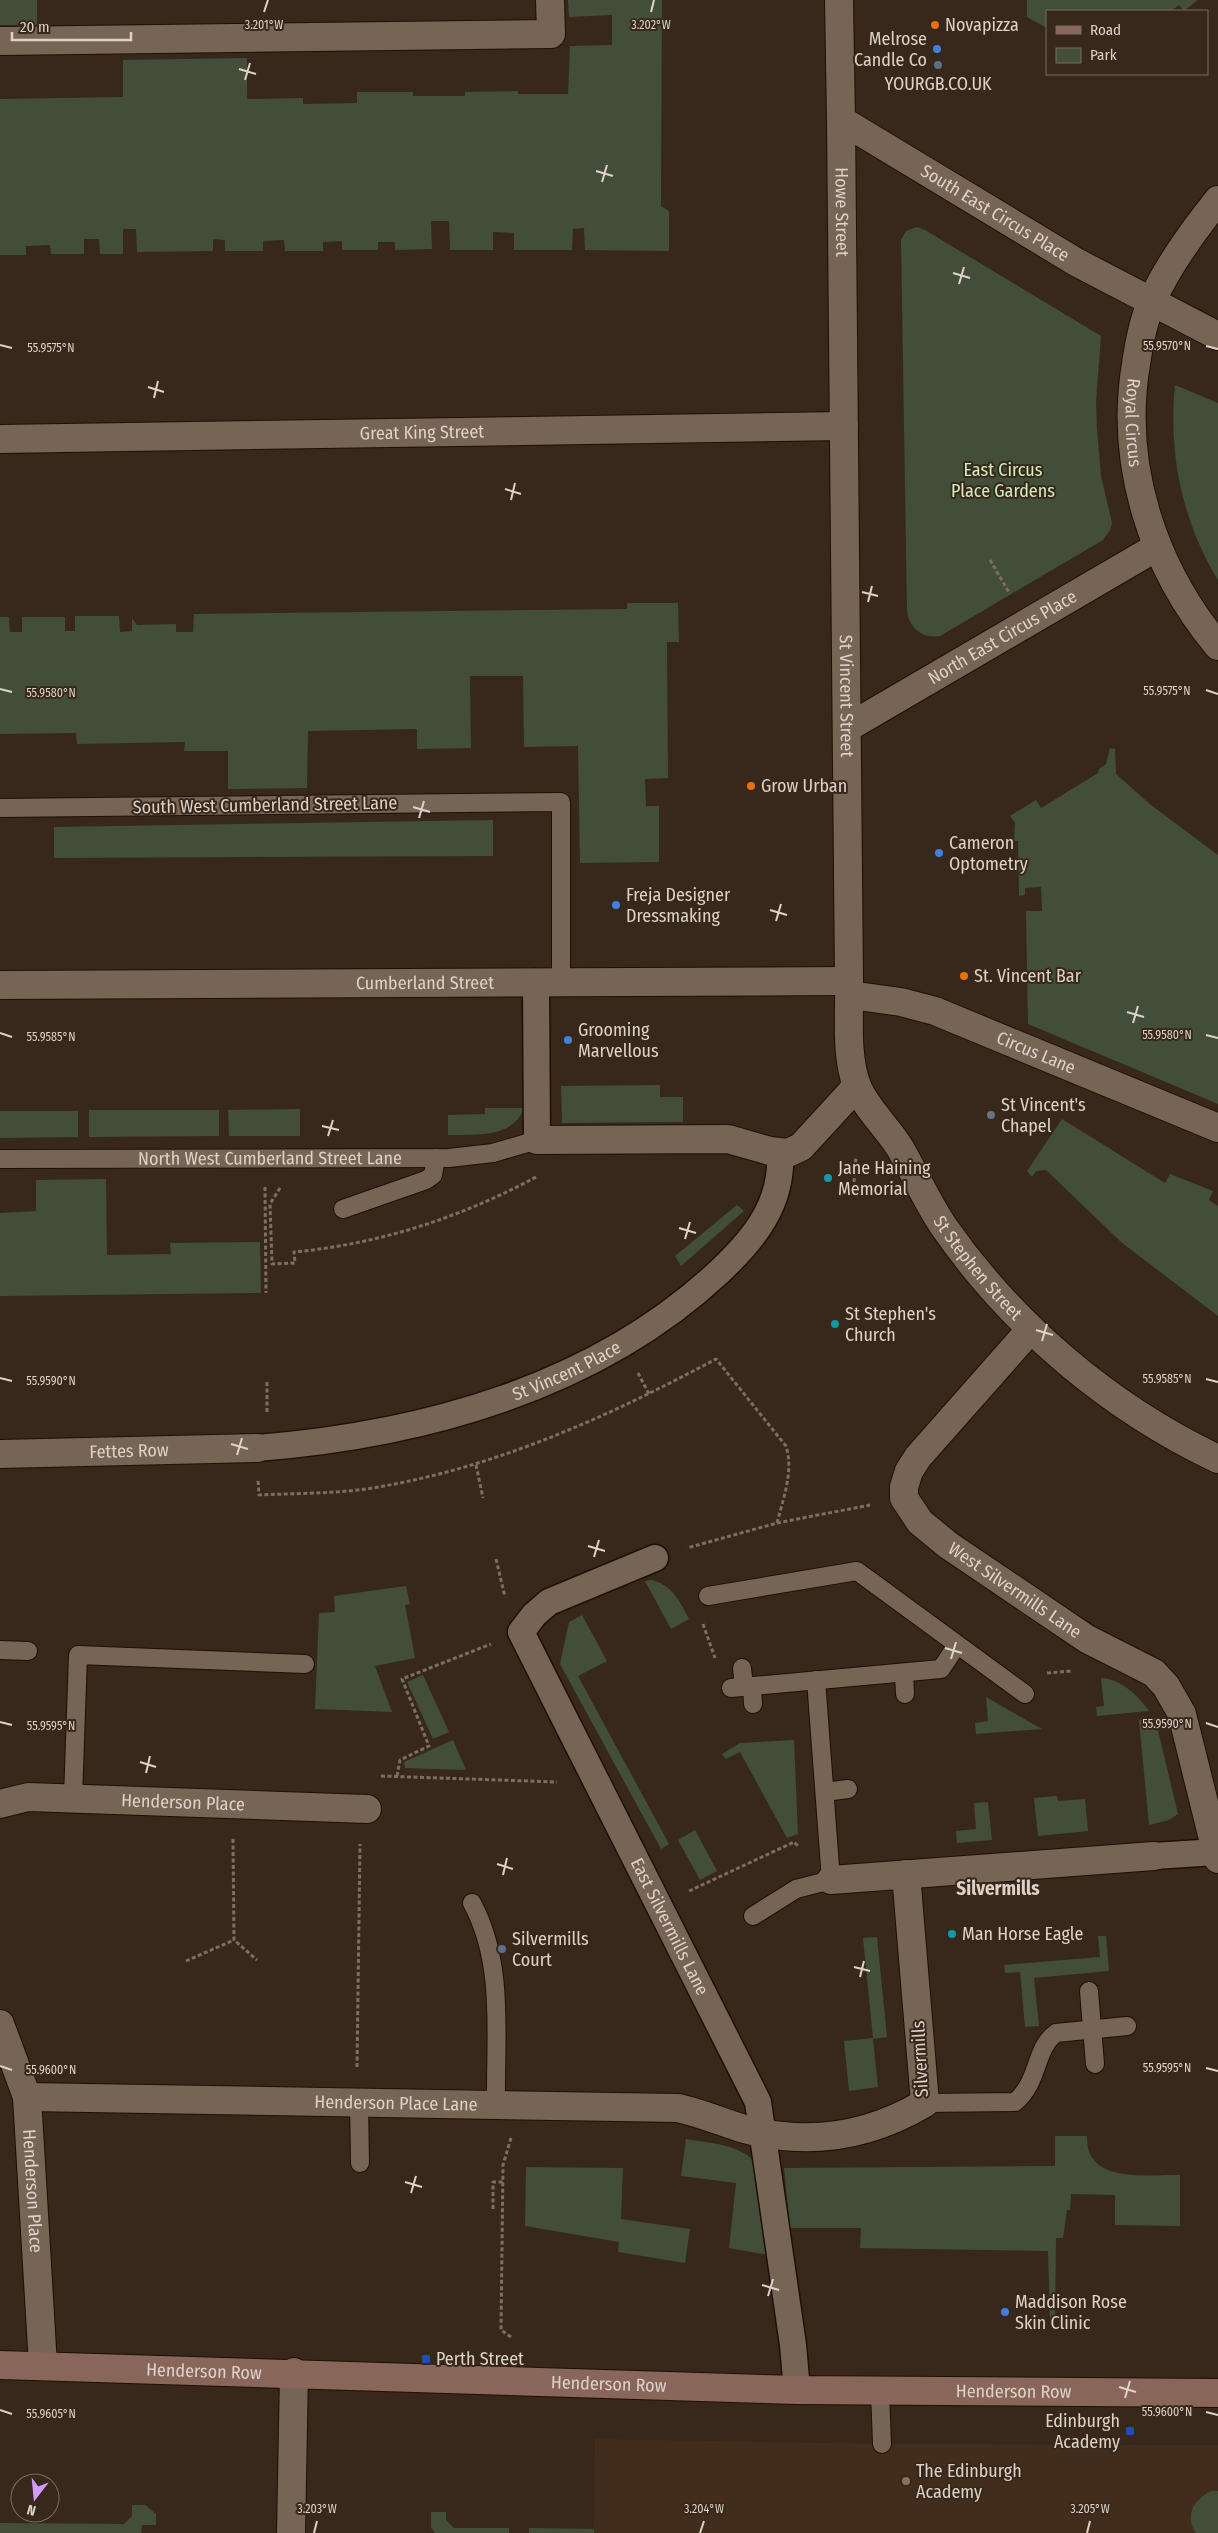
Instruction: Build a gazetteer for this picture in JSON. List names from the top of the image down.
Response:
{
  "streets": {
    "main road": ["Henderson Row"],
    "street": [
      "Howe Street",
      "South East Circus Place",
      "Royal Circus",
      "Great King Street",
      "North East Circus Place",
      "St Vincent Street",
      "Cumberland Street",
      "Circus Lane",
      "North West Cumberland Street Lane",
      "St Stephen Street",
      "St Vincent Place",
      "Fettes Row",
      "West Silvermills Lane",
      "Henderson Place",
      "East Silvermills Lane",
      "Silvermills",
      "Henderson Place Lane"
    ],
    "lane": ["South West Cumberland Street Lane"]
  },
  "crossings": [
    ["Howe Street", "South East Circus Place"],
    ["Howe Street", "Great King Street"],
    ["Howe Street", "St Vincent Street"],
    ["South East Circus Place", "Royal Circus"],
    ["Royal Circus", "North East Circus Place"],
    ["Great King Street", "St Vincent Street"],
    ["North East Circus Place", "St Vincent Street"],
    ["St Vincent Street", "Cumberland Street"],
    ["St Vincent Street", "Circus Lane"],
    ["St Vincent Street", "St Stephen Street"],
    ["South West Cumberland Street Lane", "Cumberland Street"],
    ["Cumberland Street", "Circus Lane"],
    ["North West Cumberland Street Lane", "St Vincent Place"],
    ["St Vincent Place", "Fettes Row"],
    ["Henderson Place", "Henderson Place Lane"],
    ["Henderson Place", "Henderson Row"],
    ["East Silvermills Lane", "Silvermills"],
    ["East Silvermills Lane", "Henderson Place Lane"],
    ["East Silvermills Lane", "Henderson Row"],
    ["Silvermills", "Henderson Place Lane"]
  ],
  "districts": ["Silvermills"],
  "parks": ["East Circus Place Gardens"],
  "places": {
    "other": [
      "Novapizza",
      "Melrose Candle Co",
      "YOURGB.CO.UK",
      "Grow Urban",
      "Cameron Optometry",
      "Freja Designer Dressmaking",
      "St. Vincent Bar",
      "Grooming Marvellous",
      "St Vincent's Chapel",
      "Jane Haining Memorial",
      "St Stephen's Church",
      "Man Horse Eagle",
      "Silvermills Court",
      "Maddison Rose Skin Clinic",
      "The Edinburgh Academy"
    ],
    "transit": ["Perth Street", "Edinburgh Academy"]
  },
  "legend": ["Road", "Park"],
  "scale_bar": "20 m",
  "north": "bottom",
  "coordinates": [
    "3.201°W",
    "3.202°W",
    "55.9570°N",
    "55.9575°N",
    "55.9580°N",
    "55.9585°N",
    "55.9590°N",
    "55.9595°N",
    "55.9600°N",
    "55.9605°N",
    "3.203°W",
    "3.204°W",
    "3.205°W"
  ]
}
